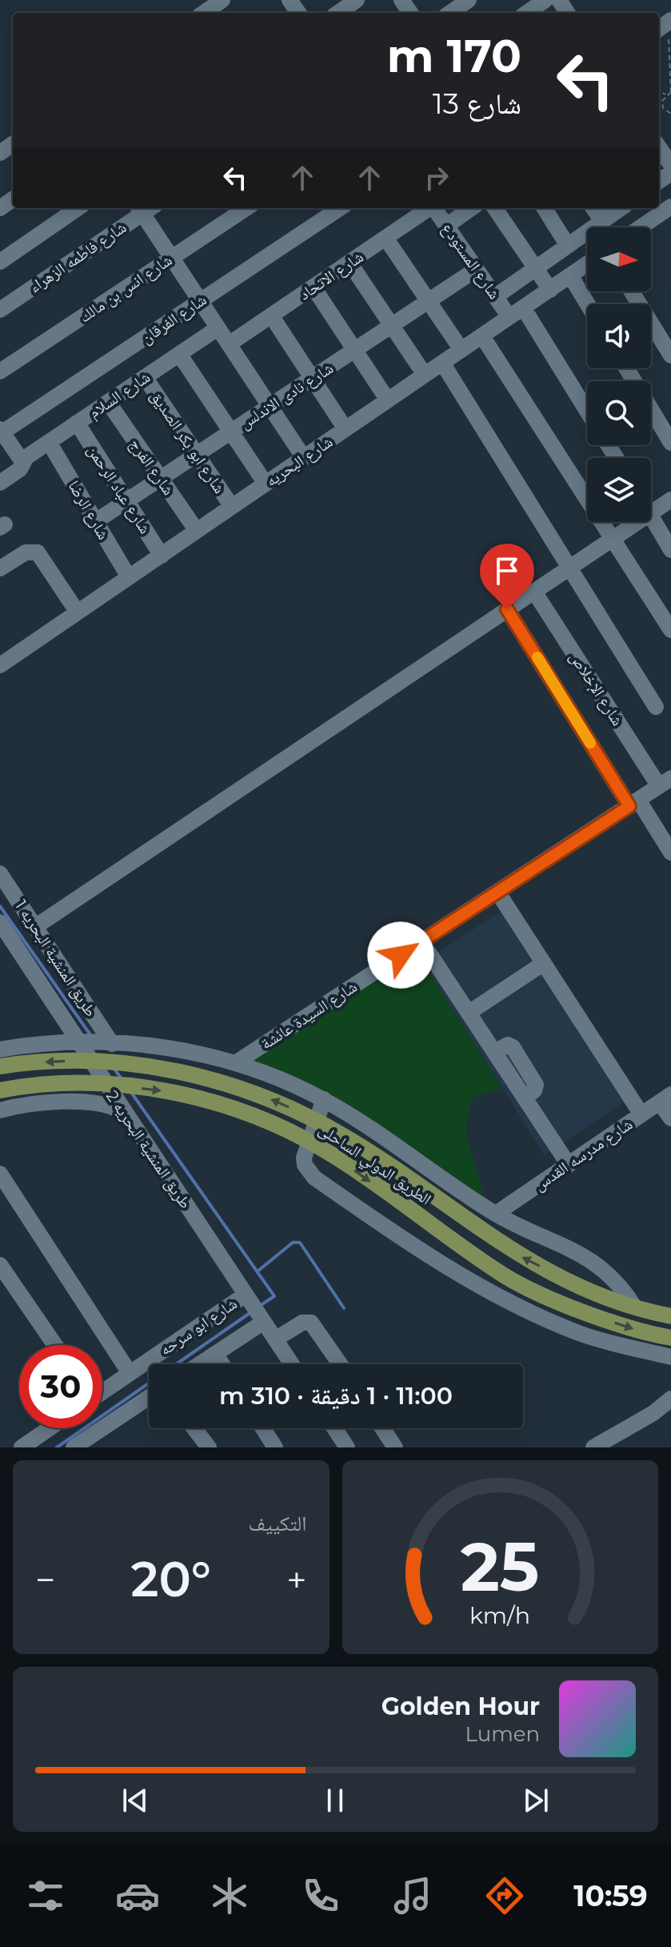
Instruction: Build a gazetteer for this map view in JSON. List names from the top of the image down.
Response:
{
  "streets": {
    "main road": ["الطريق الدولي الساحلى"],
    "street": [
      "شارع فاطمه الزهراء",
      "شارع المستودع",
      "شارع الاتحاد",
      "شارع انس بن مالك",
      "شارع الفرقان",
      "شارع السلام",
      "شارع نادى الاندلس",
      "شارع ابو بكر الصديق",
      "شارع البحريه",
      "شارع الفرج",
      "شارع عباد الرحمن",
      "شارع الرضا",
      "شارع الإخلاص",
      "طريق المنشية البحريه 1",
      "شارع السيدة عائشة",
      "طريق المنشية البحريه 2",
      "شارع مدرسه القدس",
      "شارع ابو سرحه"
    ]
  },
  "crossings": [
    ["شارع المستودع", "شارع نادى الاندلس"],
    ["شارع المستودع", "شارع البحريه"],
    ["شارع السلام", "شارع ابو بكر الصديق"],
    ["شارع السلام", "شارع الفرج"],
    ["شارع السلام", "شارع عباد الرحمن"],
    ["شارع السلام", "شارع الرضا"],
    ["شارع نادى الاندلس", "شارع ابو بكر الصديق"],
    ["شارع نادى الاندلس", "شارع الفرج"],
    ["شارع نادى الاندلس", "شارع عباد الرحمن"],
    ["شارع نادى الاندلس", "شارع الرضا"],
    ["شارع ابو بكر الصديق", "شارع البحريه"],
    ["شارع البحريه", "شارع الفرج"],
    ["شارع البحريه", "شارع عباد الرحمن"],
    ["شارع البحريه", "شارع الرضا"],
    ["شارع الإخلاص", "شارع السيدة عائشة"],
    ["طريق المنشية البحريه 2", "شارع ابو سرحه"]
  ],
  "north": "right",
  "page": {
    "turn": ["170 m", "شارع 13"],
    "limit": "30",
    "trip": "11:00 · 1 دقيقة · 310 m",
    "tile": "التكييف",
    "heat": ["−", "20°", "+"],
    "song": ["Golden Hour", "Lumen"],
    "tabs": "10:59",
    "gauge": ["25", "km/h"]
  }
}
